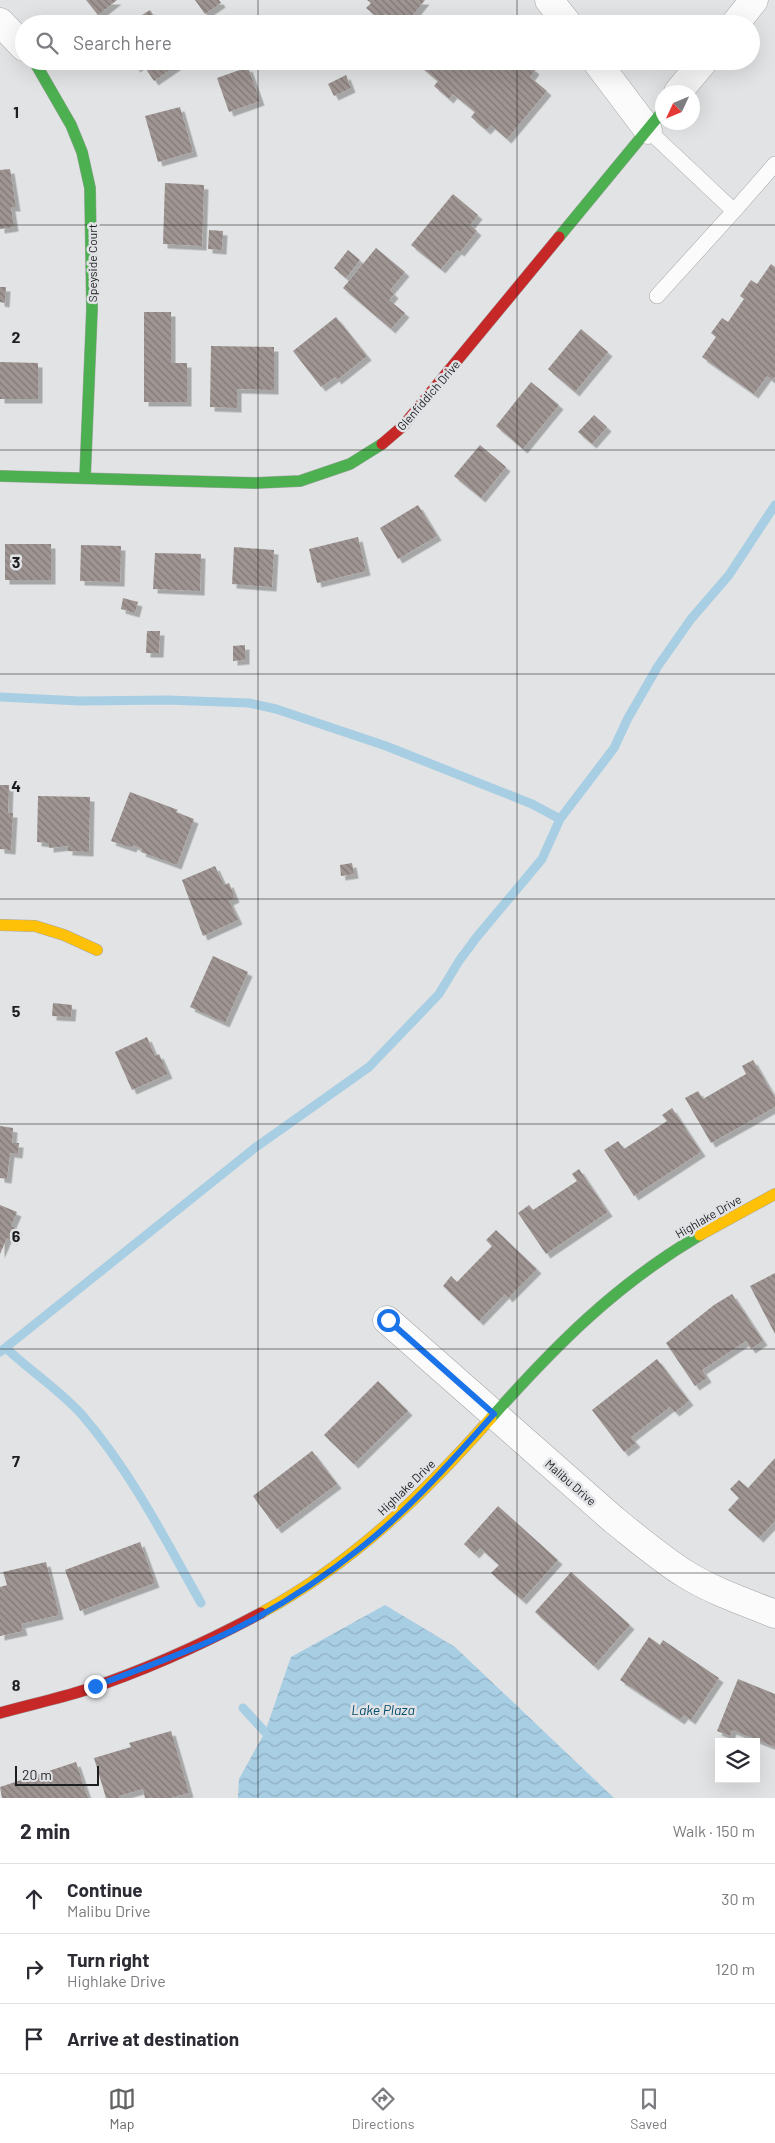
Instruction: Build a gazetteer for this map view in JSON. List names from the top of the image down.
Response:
{
  "streets": {
    "street": [
      "Speyside Court",
      "Glenfiddich Drive",
      "Highlake Drive",
      "Malibu Drive"
    ]
  },
  "crossings": [
    ["Speyside Court", "Glenfiddich Drive"],
    ["Highlake Drive", "Malibu Drive"]
  ],
  "water": ["Lake Plaza"],
  "scale_bar": "20 m",
  "north": "bottom left",
  "page": {
    "search": "Search here",
    "scale": "20 m",
    "heading": ["2 min", "Walk · 150 m"],
    "list": [
      ["Continue", "Malibu Drive", "30 m"],
      ["Turn right", "Highlake Drive", "120 m"],
      "Arrive at destination"
    ],
    "nav": ["Map", "Directions", "Saved"]
  },
  "grid": {
    "rows": [
      "1",
      "2",
      "3",
      "4",
      "5",
      "6",
      "7",
      "8"
    ]
  }
}
